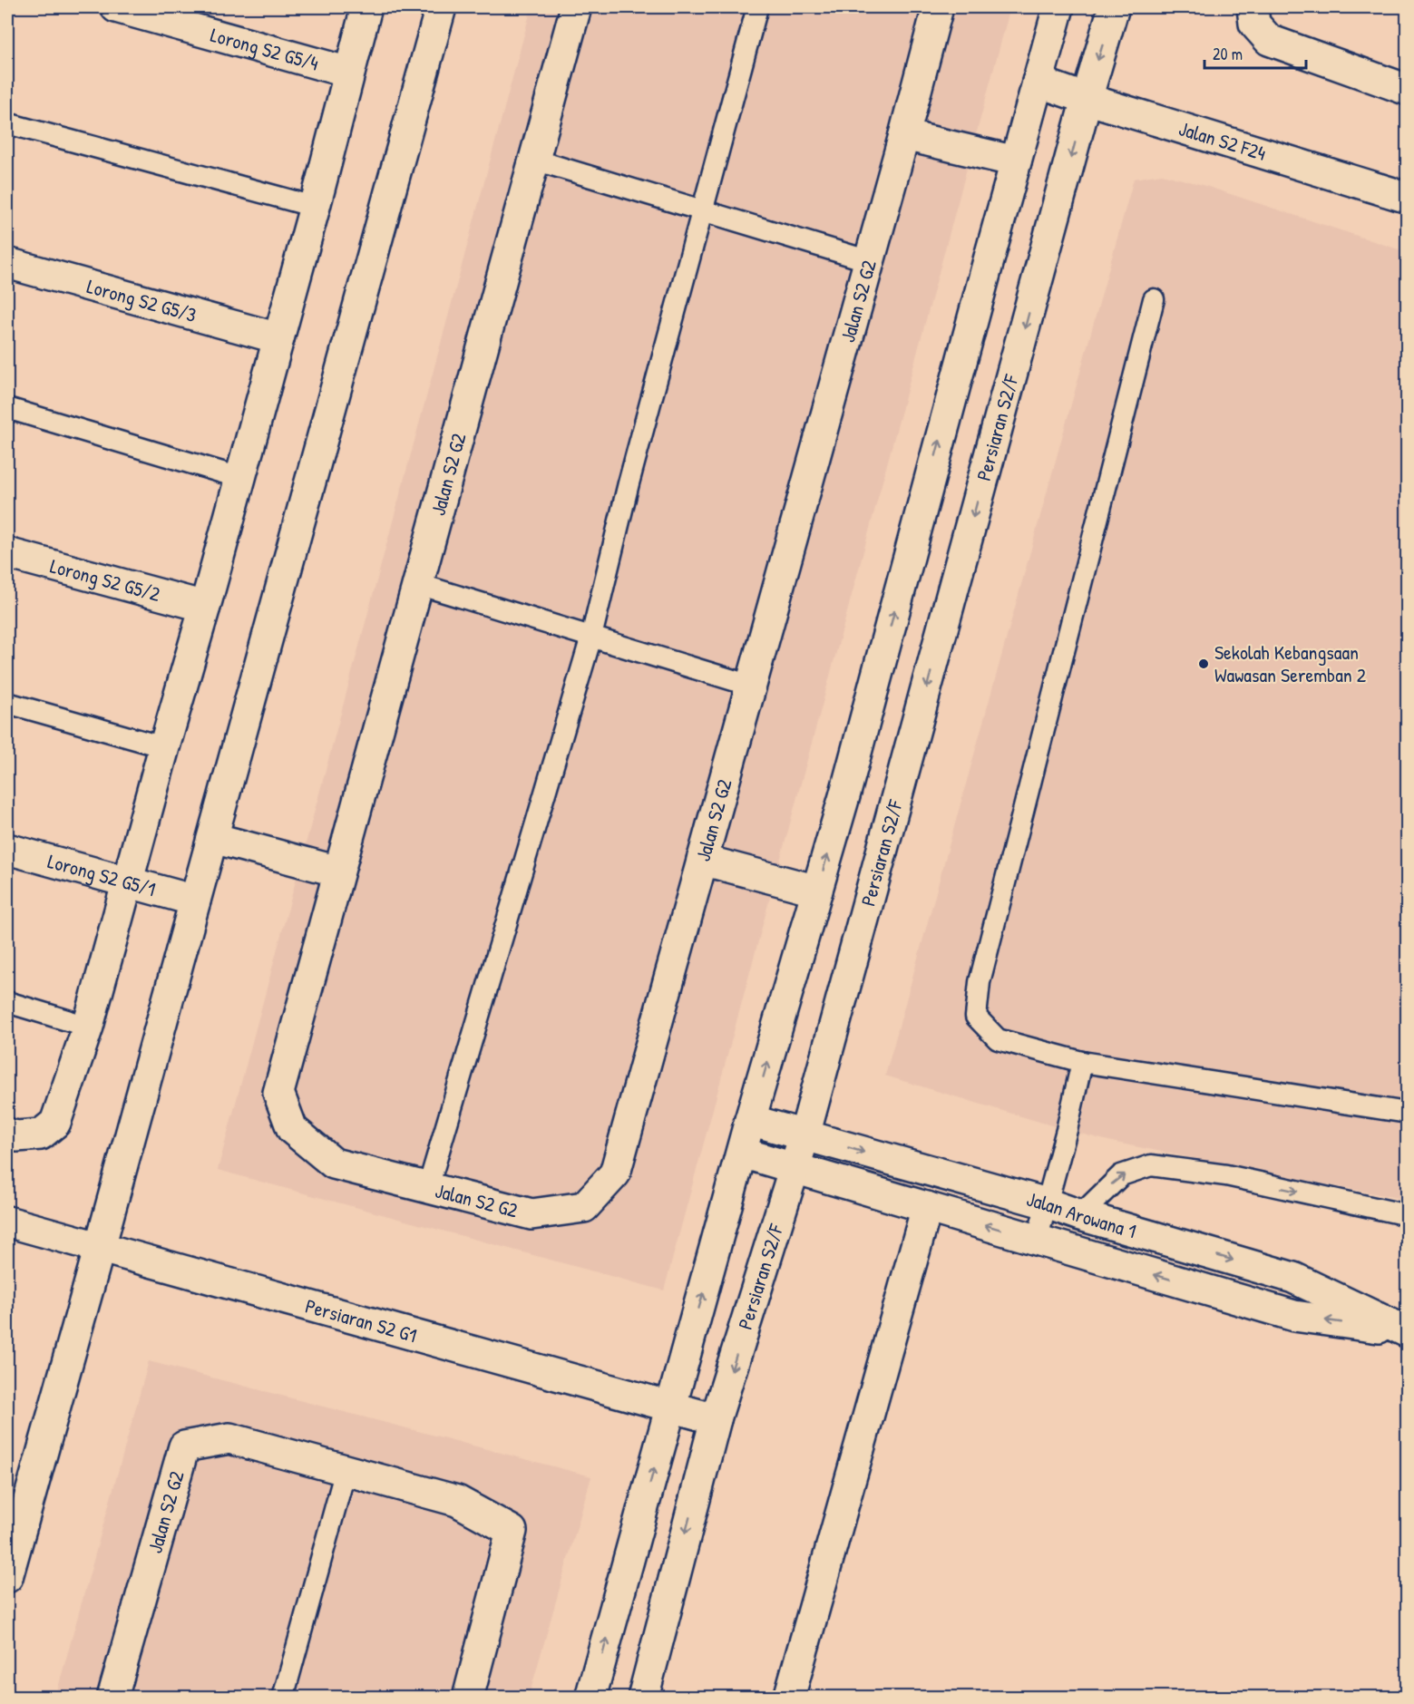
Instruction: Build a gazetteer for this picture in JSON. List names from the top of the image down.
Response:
{
  "streets": {
    "street": [
      "Lorong S2 G5/4",
      "Jalan S2 F24",
      "Lorong S2 G5/3",
      "Jalan S2 G2",
      "Persiaran S2/F",
      "Lorong S2 G5/2",
      "Lorong S2 G5/1",
      "Jalan Arowana 1",
      "Persiaran S2 G1"
    ]
  },
  "crossings": [
    ["Jalan S2 F24", "Persiaran S2/F"],
    ["Persiaran S2/F", "Jalan Arowana 1"],
    ["Persiaran S2/F", "Persiaran S2 G1"]
  ],
  "places": ["Sekolah Kebangsaan Wawasan Seremban 2"],
  "scale_bar": "20 m"
}
